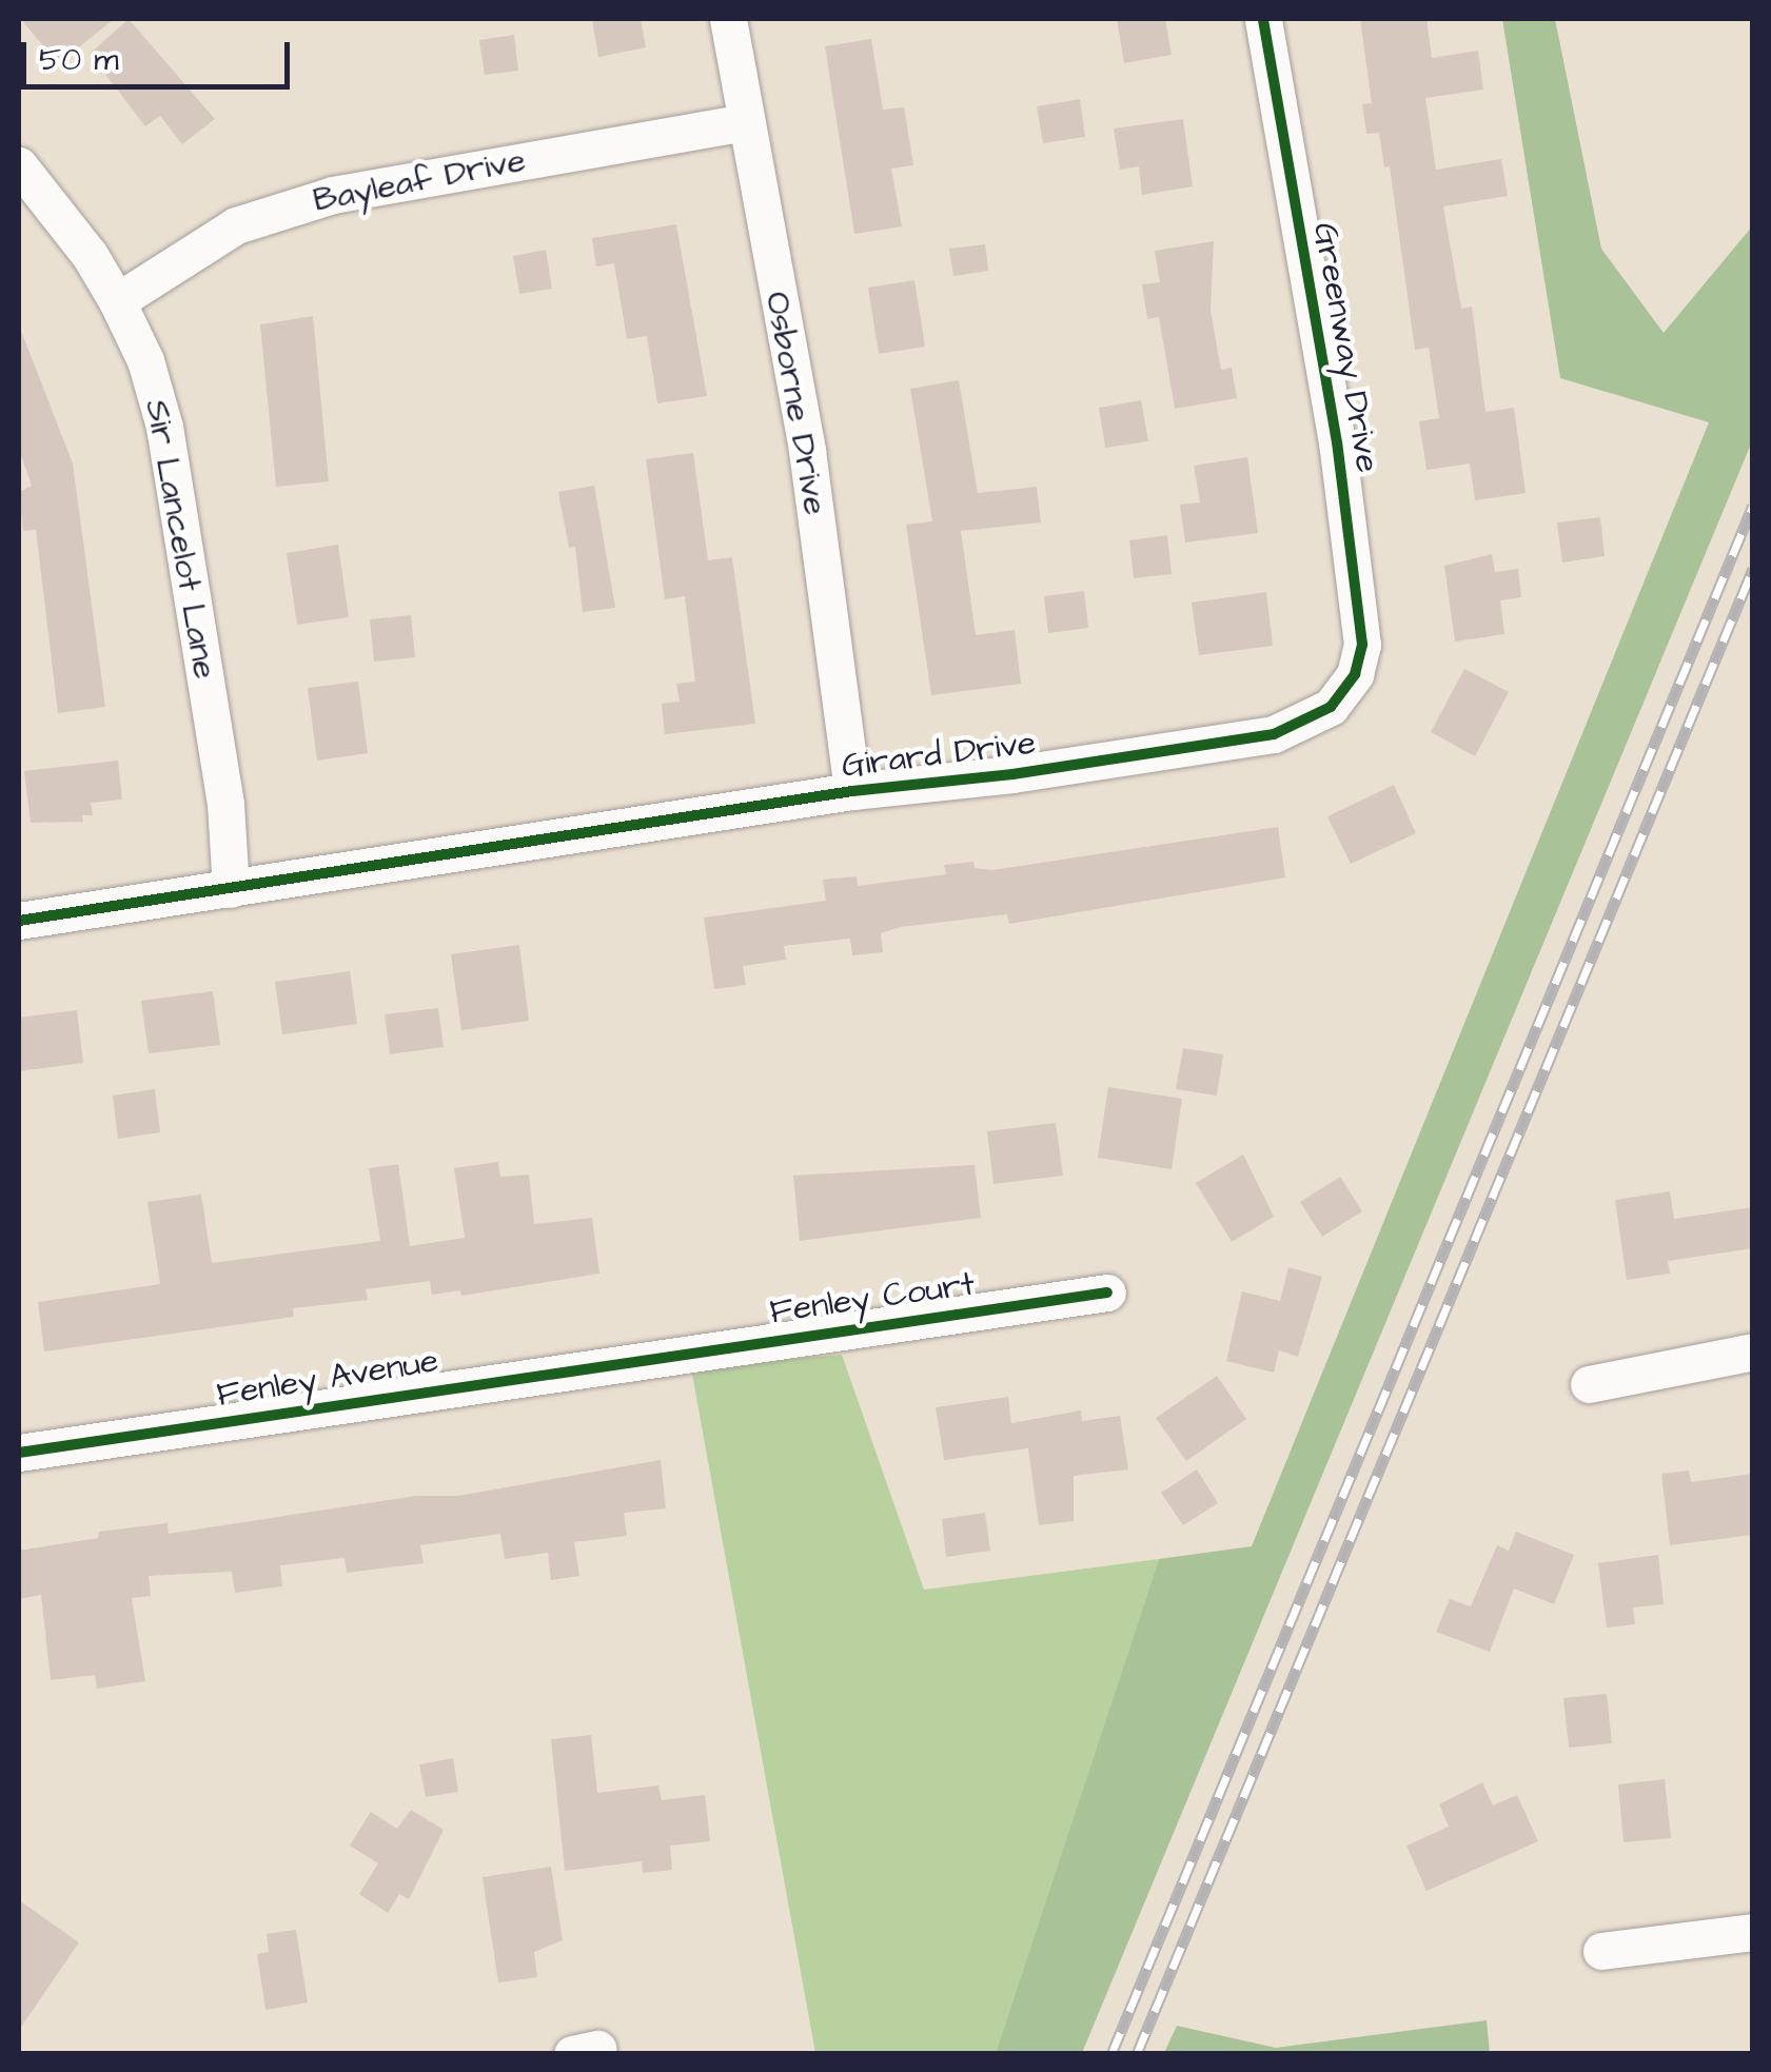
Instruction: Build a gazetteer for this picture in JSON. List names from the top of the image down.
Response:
{
  "streets": {
    "street": [
      "Bayleaf Drive",
      "Greenway Drive",
      "Osborne Drive",
      "Sir Lancelot Lane",
      "Girard Drive",
      "Fenley Court",
      "Fenley Avenue"
    ]
  },
  "crossings": [
    ["Bayleaf Drive", "Osborne Drive"],
    ["Bayleaf Drive", "Sir Lancelot Lane"],
    ["Greenway Drive", "Girard Drive"],
    ["Osborne Drive", "Girard Drive"],
    ["Sir Lancelot Lane", "Girard Drive"],
    ["Fenley Court", "Fenley Avenue"]
  ],
  "scale_bar": "50 m"
}
